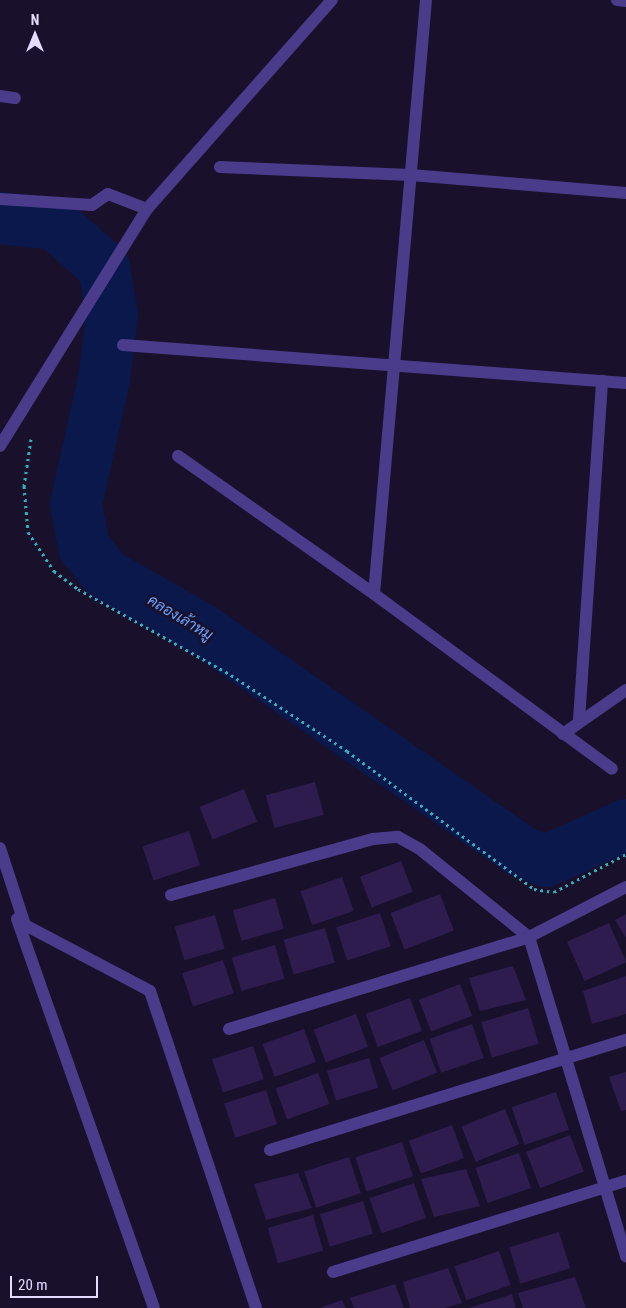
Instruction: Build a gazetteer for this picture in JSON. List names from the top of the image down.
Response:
{
  "water": ["คลองเล้าหมู"],
  "scale_bar": "20 m",
  "north": "top"
}
